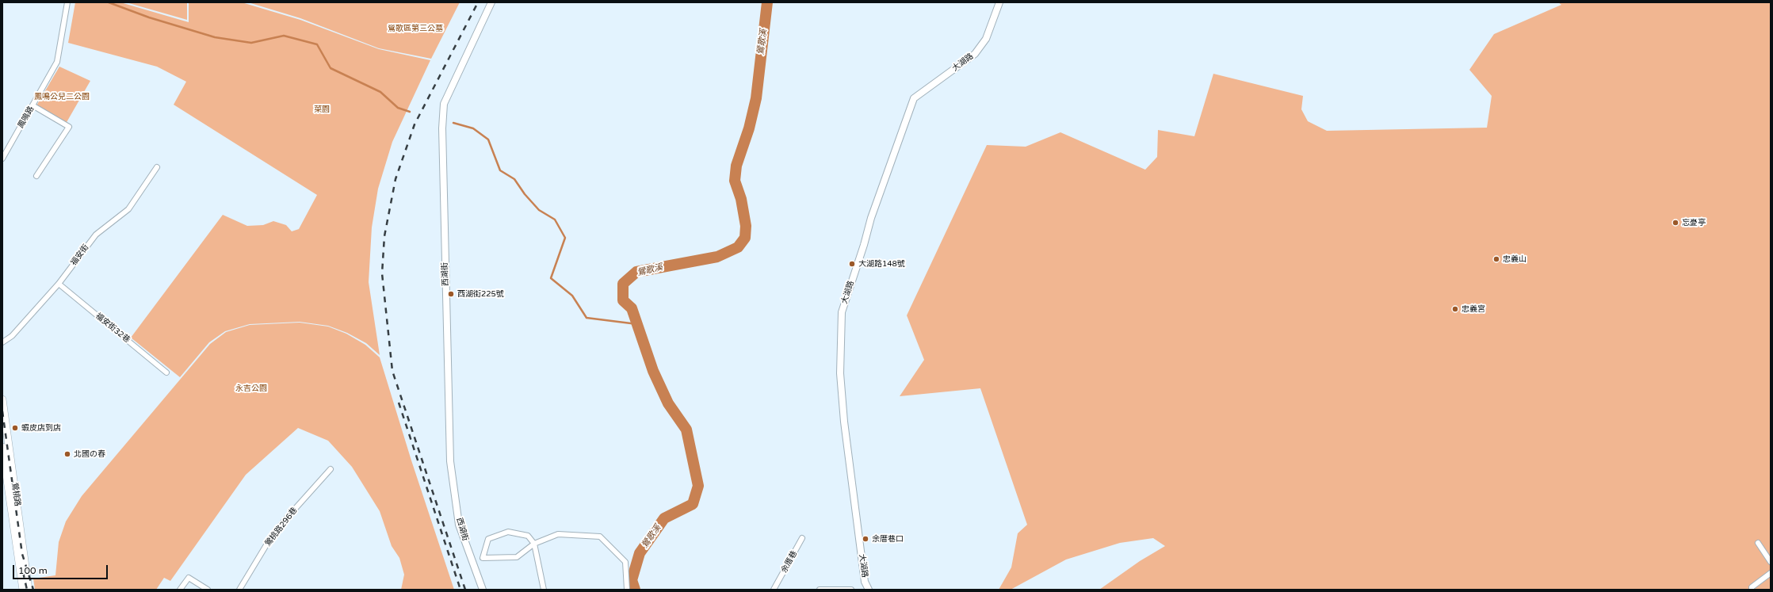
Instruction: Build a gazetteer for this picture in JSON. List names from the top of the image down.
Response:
{
  "streets": {
    "main road": ["鶯桃路"],
    "street": [
      "大湖路",
      "鳳鳴路",
      "福安街",
      "西湖街",
      "福安街32巷",
      "鶯桃路296巷",
      "余厝巷"
    ]
  },
  "crossings": [
    ["福安街", "福安街32巷"]
  ],
  "water": ["鶯歌溪"],
  "parks": [
    "鶯歌區第三公墓",
    "鳳鳴公兒二公園",
    "菜園",
    "永吉公園"
  ],
  "places": [
    "忘憂亭",
    "忠義山",
    "大湖路148號",
    "西湖街225號",
    "忠義宮",
    "蝦皮店到店",
    "北國の春",
    "余厝巷口"
  ],
  "scale_bar": "100 m"
}
